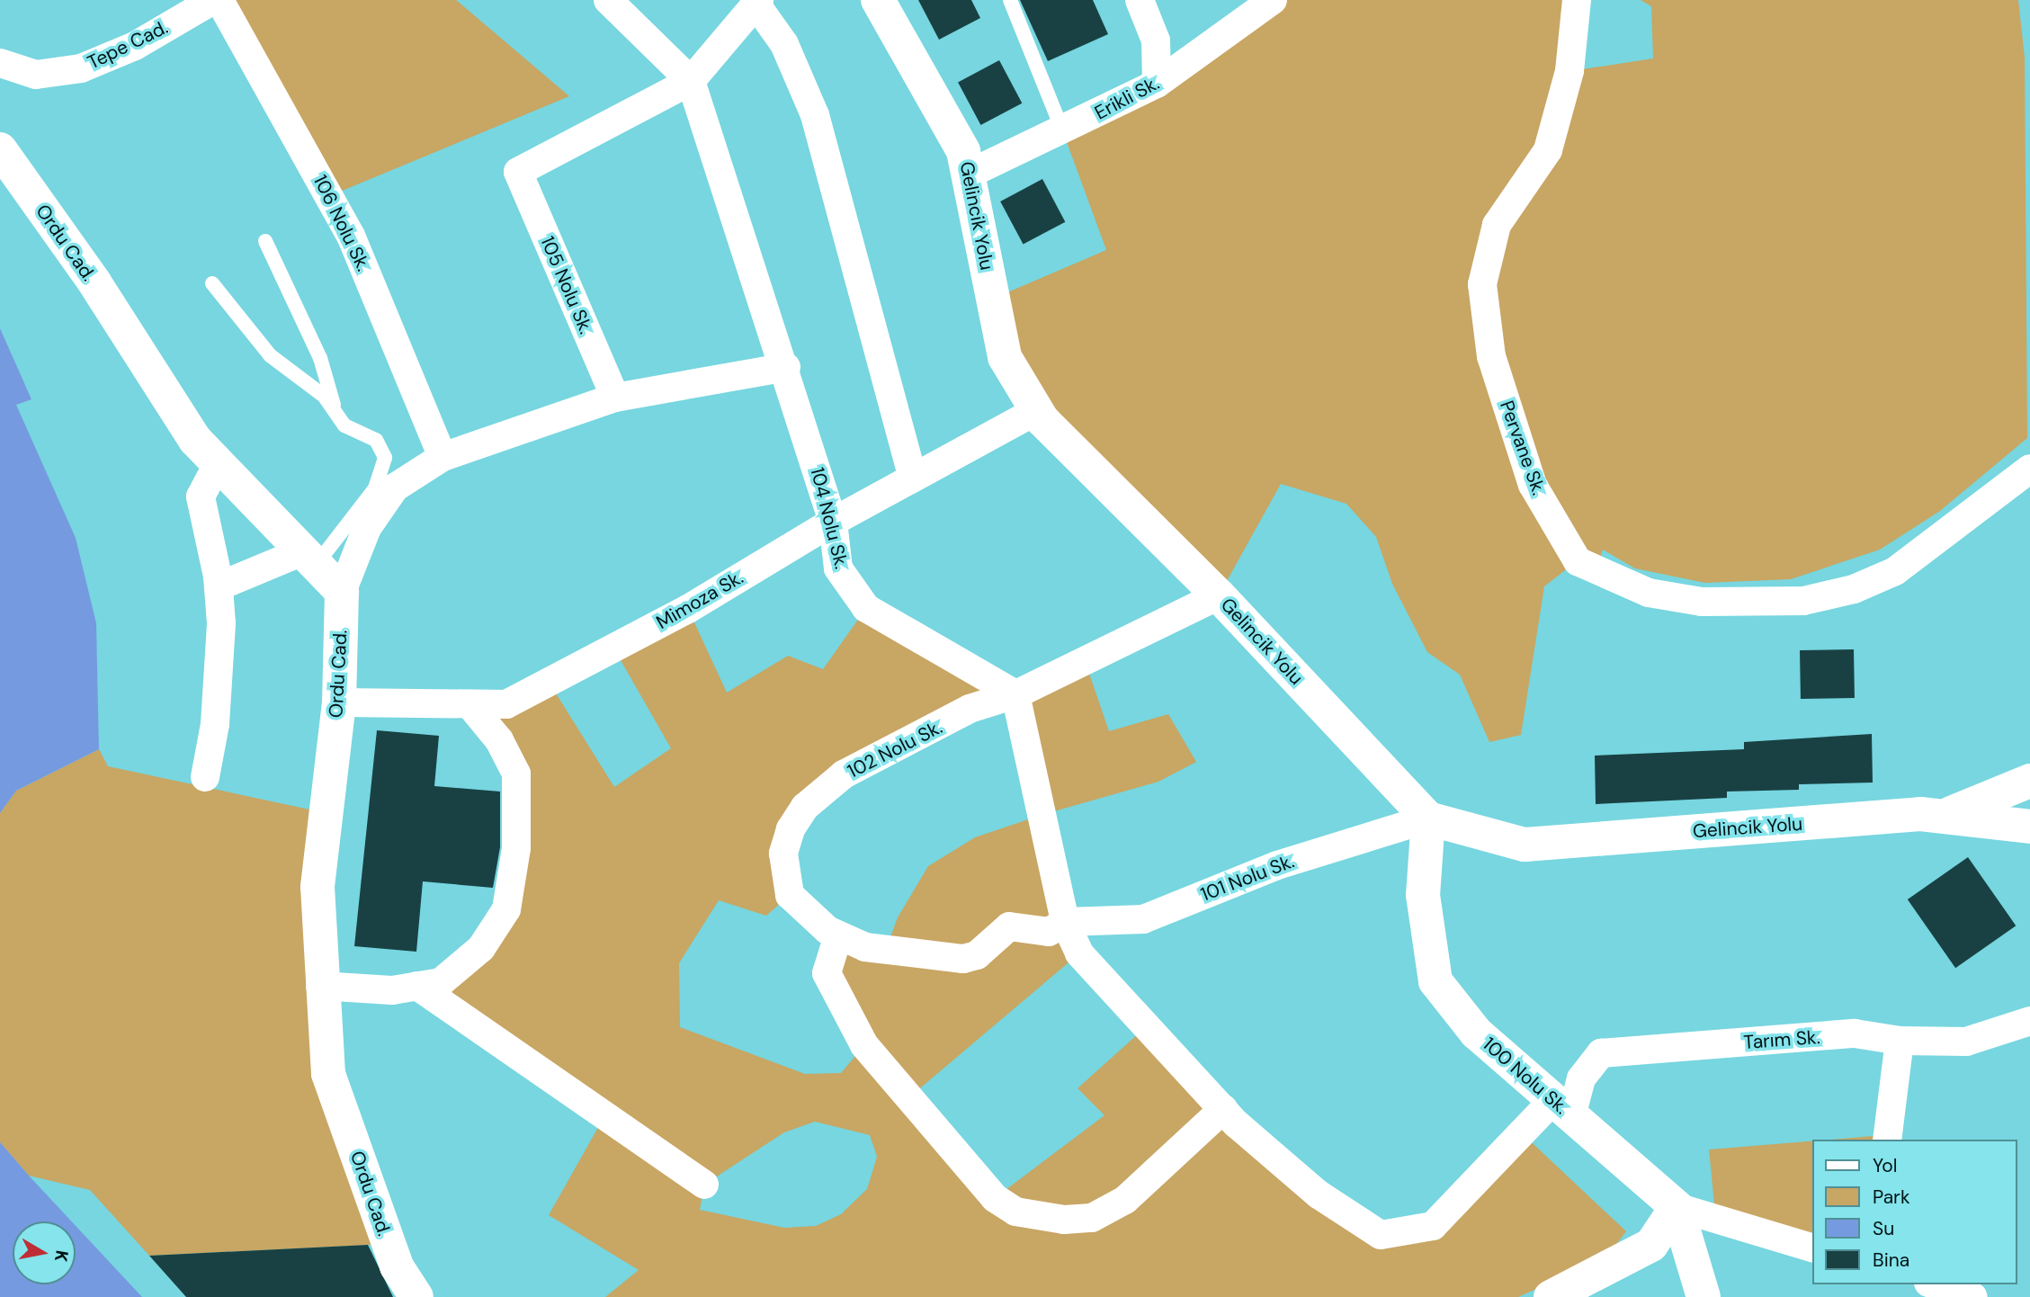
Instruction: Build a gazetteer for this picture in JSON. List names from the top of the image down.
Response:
{
  "streets": {
    "main road": ["Gelincik Yolu", "Ordu Cad.", "100 Nolu Sk."],
    "street": [
      "Tepe Cad.",
      "Erikli Sk.",
      "106 Nolu Sk.",
      "105 Nolu Sk.",
      "Pervane Sk.",
      "104 Nolu Sk.",
      "Mimoza Sk.",
      "102 Nolu Sk.",
      "101 Nolu Sk.",
      "Tarım Sk."
    ]
  },
  "crossings": [
    ["Erikli Sk.", "Gelincik Yolu"],
    ["Gelincik Yolu", "Mimoza Sk."],
    ["Gelincik Yolu", "101 Nolu Sk."],
    ["Gelincik Yolu", "100 Nolu Sk."],
    ["Ordu Cad.", "Mimoza Sk."],
    ["105 Nolu Sk.", "104 Nolu Sk."],
    ["104 Nolu Sk.", "Mimoza Sk."],
    ["104 Nolu Sk.", "102 Nolu Sk."],
    ["102 Nolu Sk.", "101 Nolu Sk."],
    ["101 Nolu Sk.", "100 Nolu Sk."],
    ["Tarım Sk.", "100 Nolu Sk."]
  ],
  "legend": [
    "Yol",
    "Park",
    "Su",
    "Bina"
  ],
  "north": "right"
}
